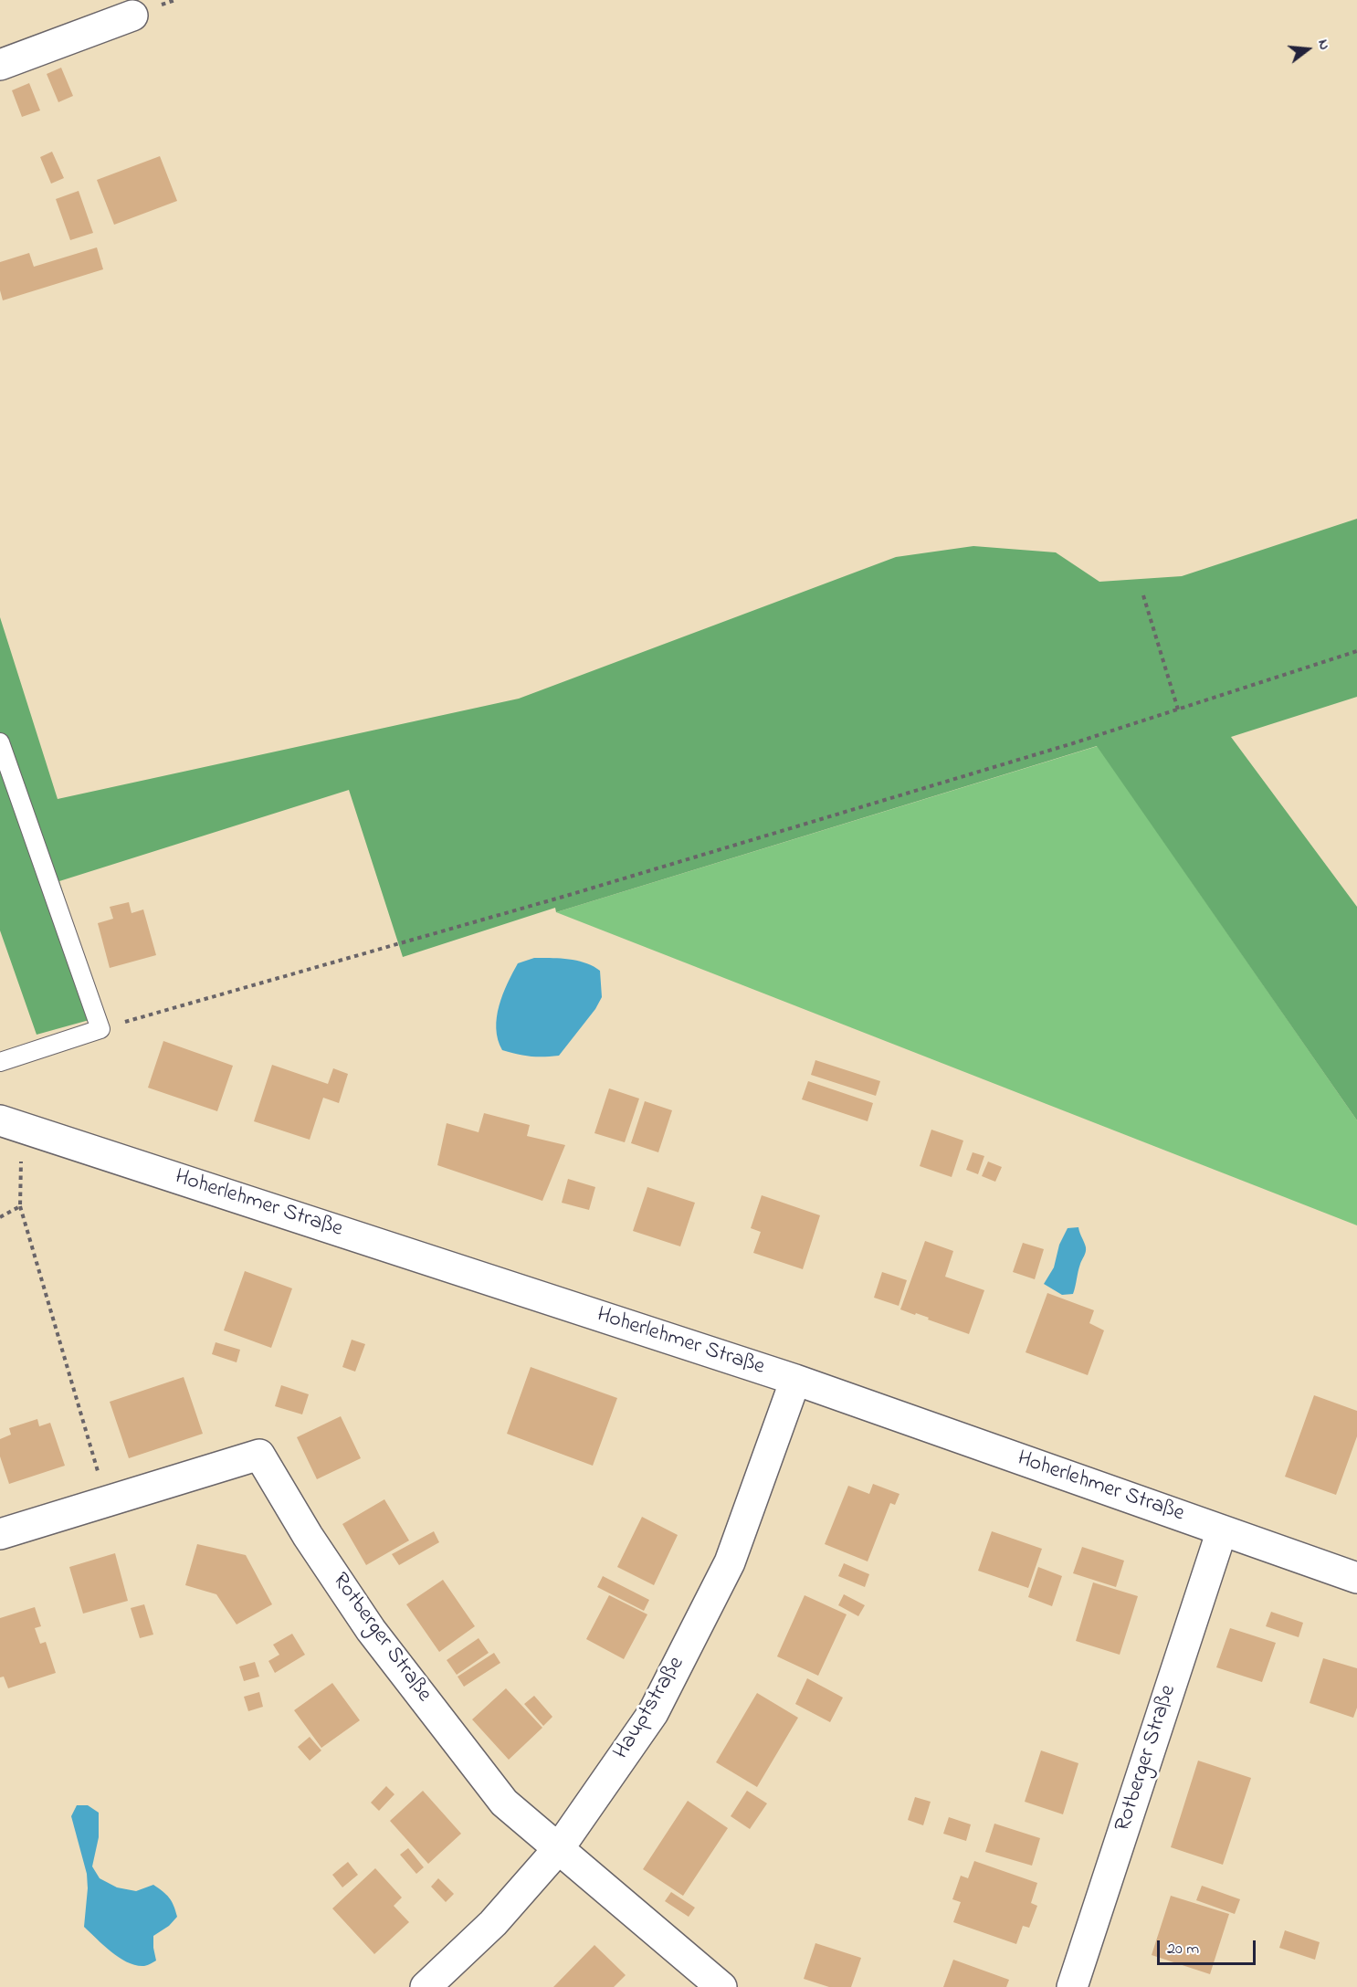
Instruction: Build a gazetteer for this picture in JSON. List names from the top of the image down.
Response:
{
  "streets": {
    "street": ["Hoherlehmer Straße", "Rotberger Straße", "Hauptstraße"]
  },
  "crossings": [
    ["Hoherlehmer Straße", "Rotberger Straße"],
    ["Hoherlehmer Straße", "Hauptstraße"],
    ["Rotberger Straße", "Hauptstraße"]
  ],
  "scale_bar": "20 m",
  "north": "right"
}
